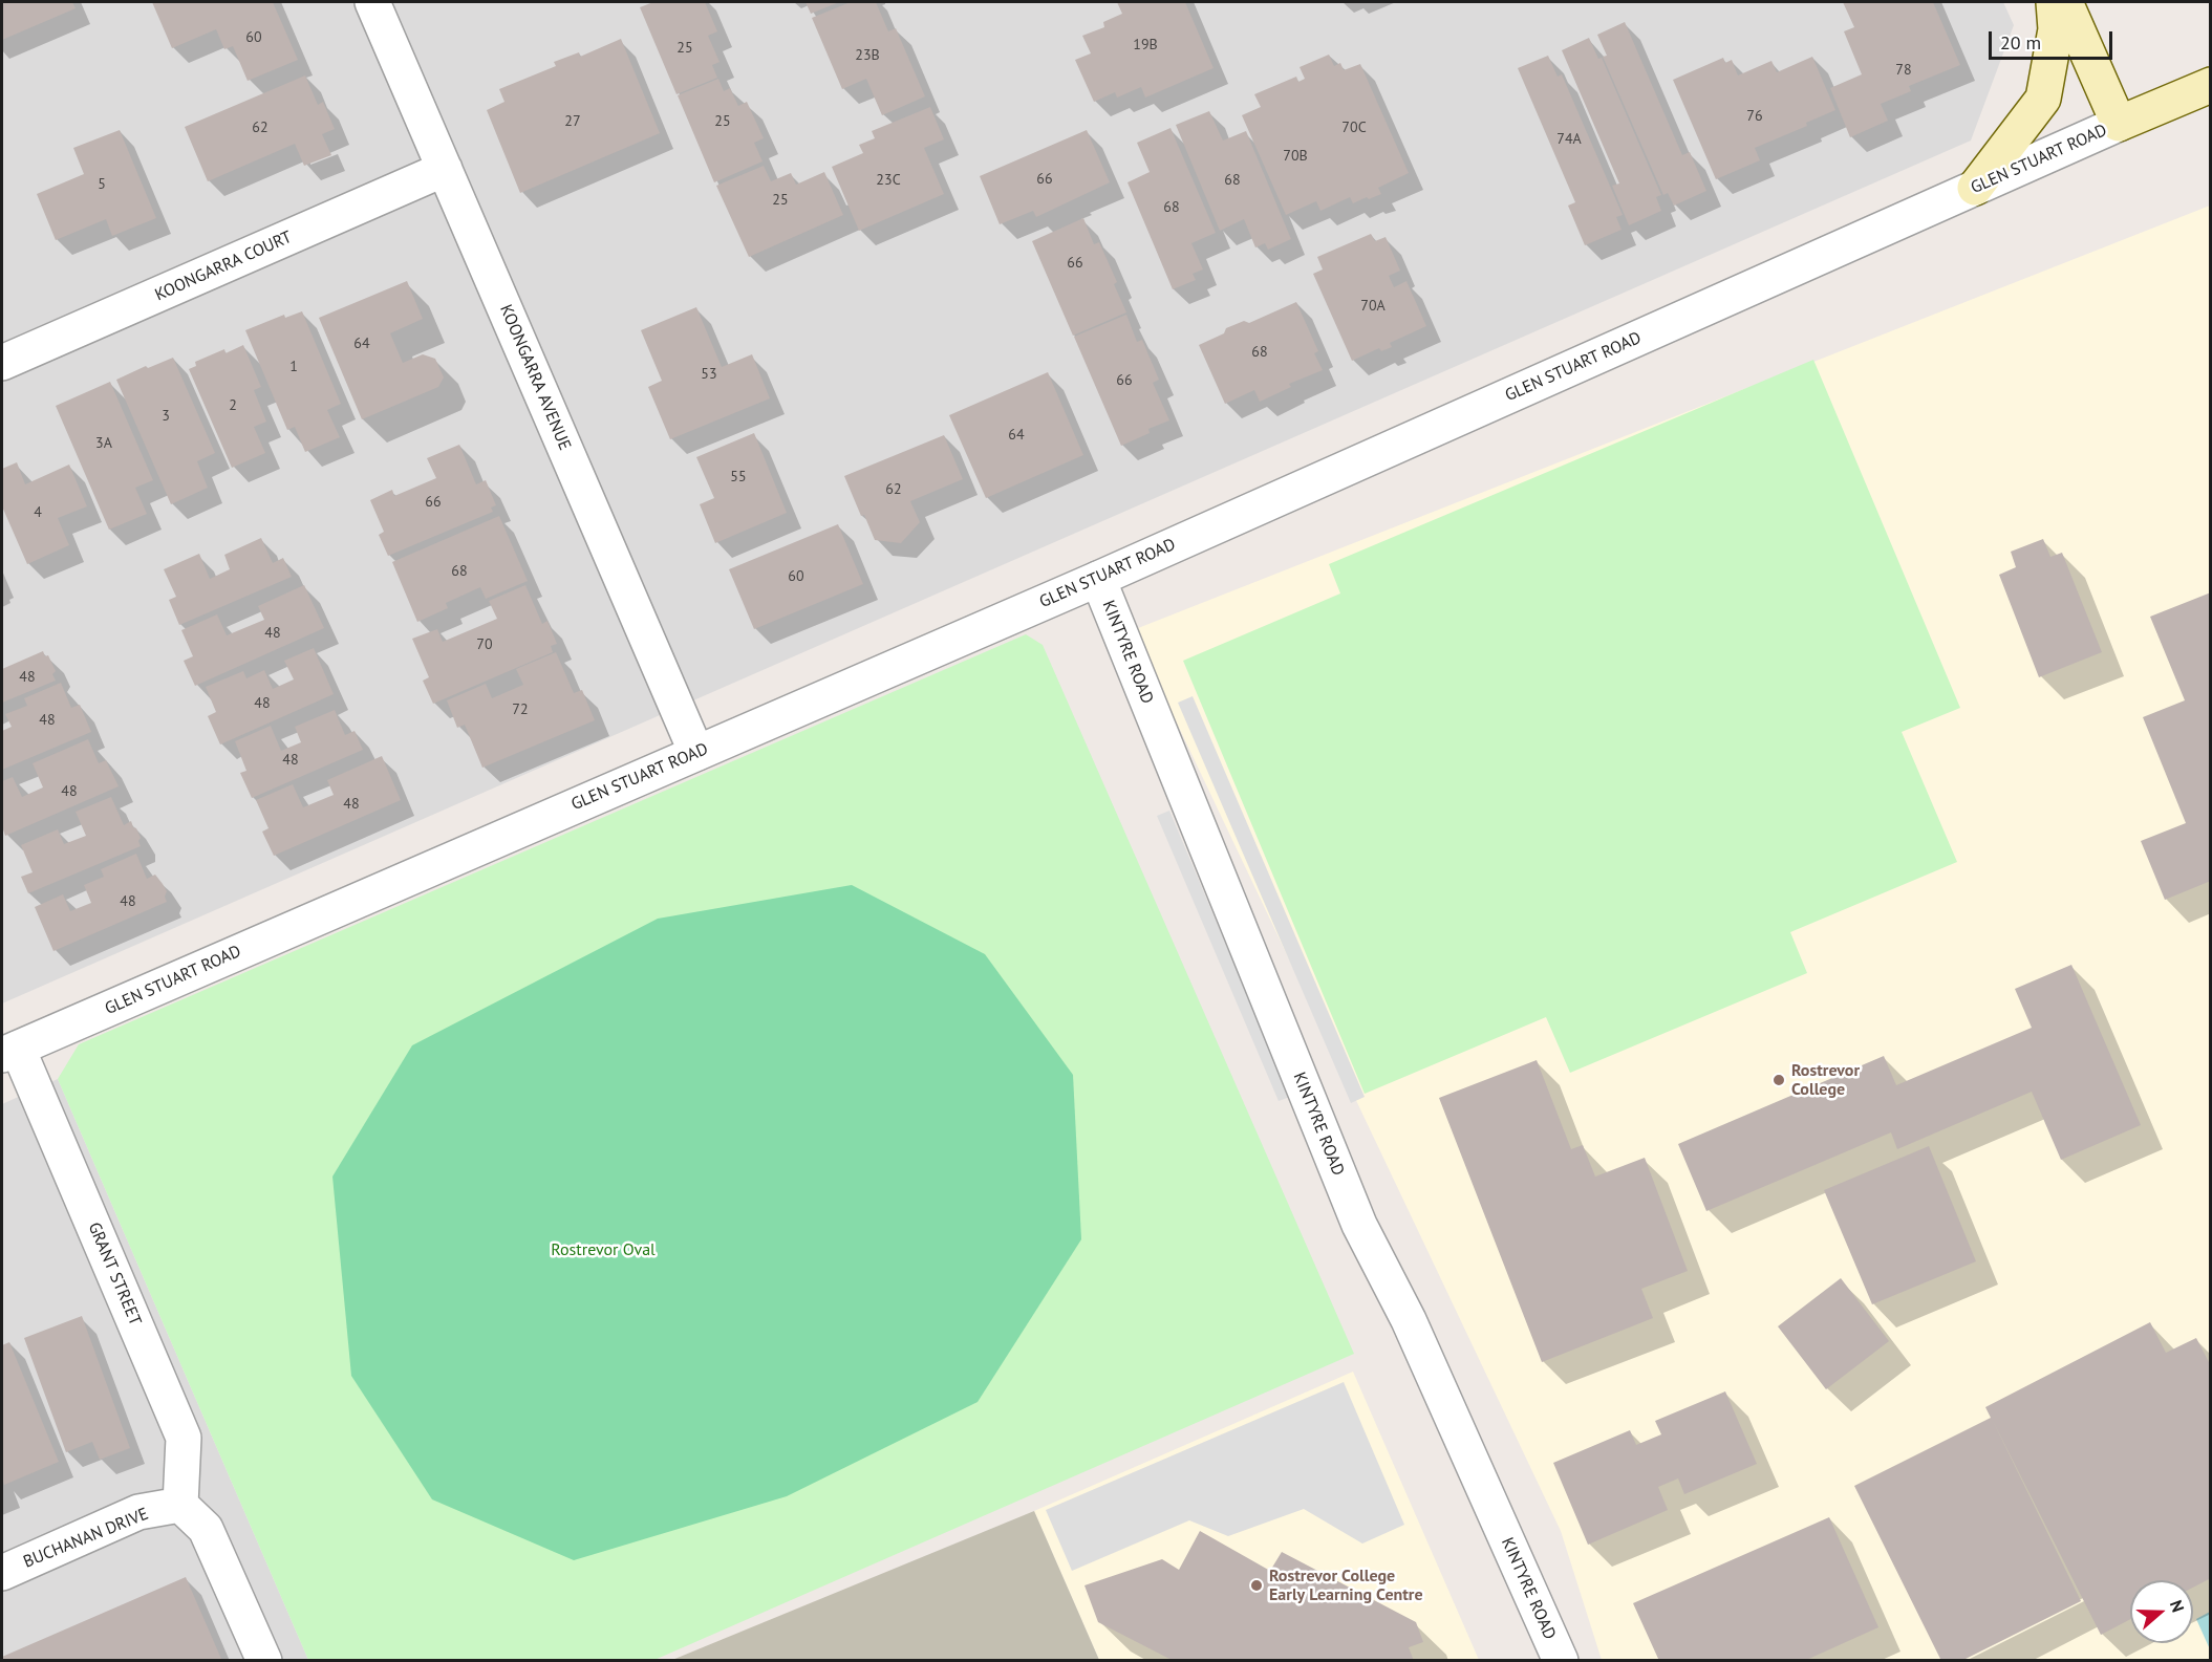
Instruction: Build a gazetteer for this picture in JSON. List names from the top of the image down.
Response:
{
  "streets": {
    "main road": ["GLEN STUART ROAD"],
    "street": [
      "KOONGARRA COURT",
      "KOONGARRA AVENUE",
      "KINTYRE ROAD",
      "GRANT STREET",
      "BUCHANAN DRIVE"
    ]
  },
  "crossings": [
    ["GLEN STUART ROAD", "KOONGARRA AVENUE"],
    ["GLEN STUART ROAD", "KINTYRE ROAD"],
    ["GLEN STUART ROAD", "GRANT STREET"],
    ["KOONGARRA COURT", "KOONGARRA AVENUE"],
    ["GRANT STREET", "BUCHANAN DRIVE"]
  ],
  "parks": ["Rostrevor Oval"],
  "places": ["Rostrevor College", "Rostrevor College Early Learning Centre"],
  "house_numbers": [
    "60",
    "19B",
    "25",
    "23B",
    "78",
    "76",
    "27",
    "25",
    "62",
    "70C",
    "74A",
    "70B",
    "66",
    "23C",
    "68",
    "5",
    "25",
    "68",
    "66",
    "70A",
    "64",
    "68",
    "1",
    "53",
    "66",
    "2",
    "3",
    "64",
    "3A",
    "55",
    "62",
    "66",
    "4",
    "68",
    "60",
    "48",
    "70",
    "48",
    "48",
    "72",
    "48",
    "48",
    "48",
    "48",
    "48"
  ],
  "scale_bar": "20 m",
  "north": "right"
}
